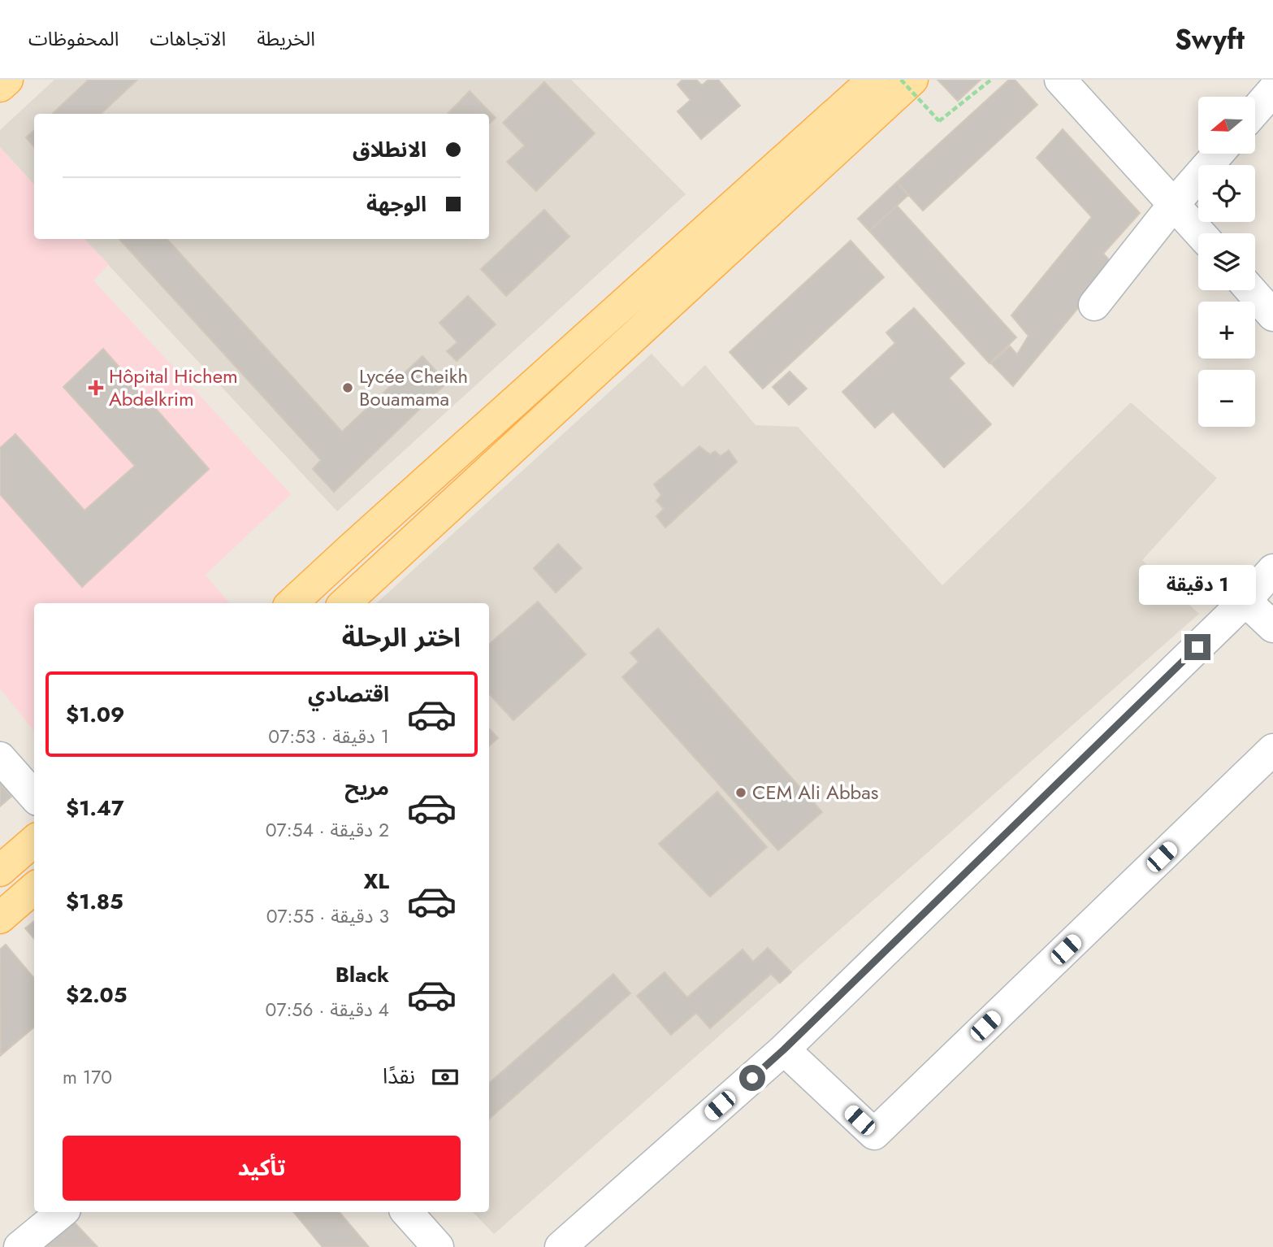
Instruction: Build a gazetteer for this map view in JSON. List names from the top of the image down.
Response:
{
  "places": {
    "health": ["Hôpital Hichem Abdelkrim"],
    "other": ["Lycée Cheikh Bouamama", "CEM Ali Abbas"]
  },
  "north": "left",
  "page": {
    "header": "Swyft",
    "nav": ["الخريطة", "الاتجاهات", "المحفوظات"],
    "map_buttons": ["+", "−"],
    "banner": ["الانطلاق", "الوجهة"],
    "bubble": "1 دقيقة",
    "heading": "اختر الرحلة",
    "list": [
      {
        "name": "اقتصادي",
        "note": "1 دقيقة · 07:53",
        "value": "$1.09"
      },
      {
        "name": "مريح",
        "note": "2 دقيقة · 07:54",
        "value": "$1.47"
      },
      {
        "name": "XL",
        "note": "3 دقيقة · 07:55",
        "value": "$1.85"
      },
      {
        "name": "Black",
        "note": "4 دقيقة · 07:56",
        "value": "$2.05"
      }
    ],
    "pay": ["نقدًا", "170 m"],
    "buttons": "تأكيد"
  }
}
